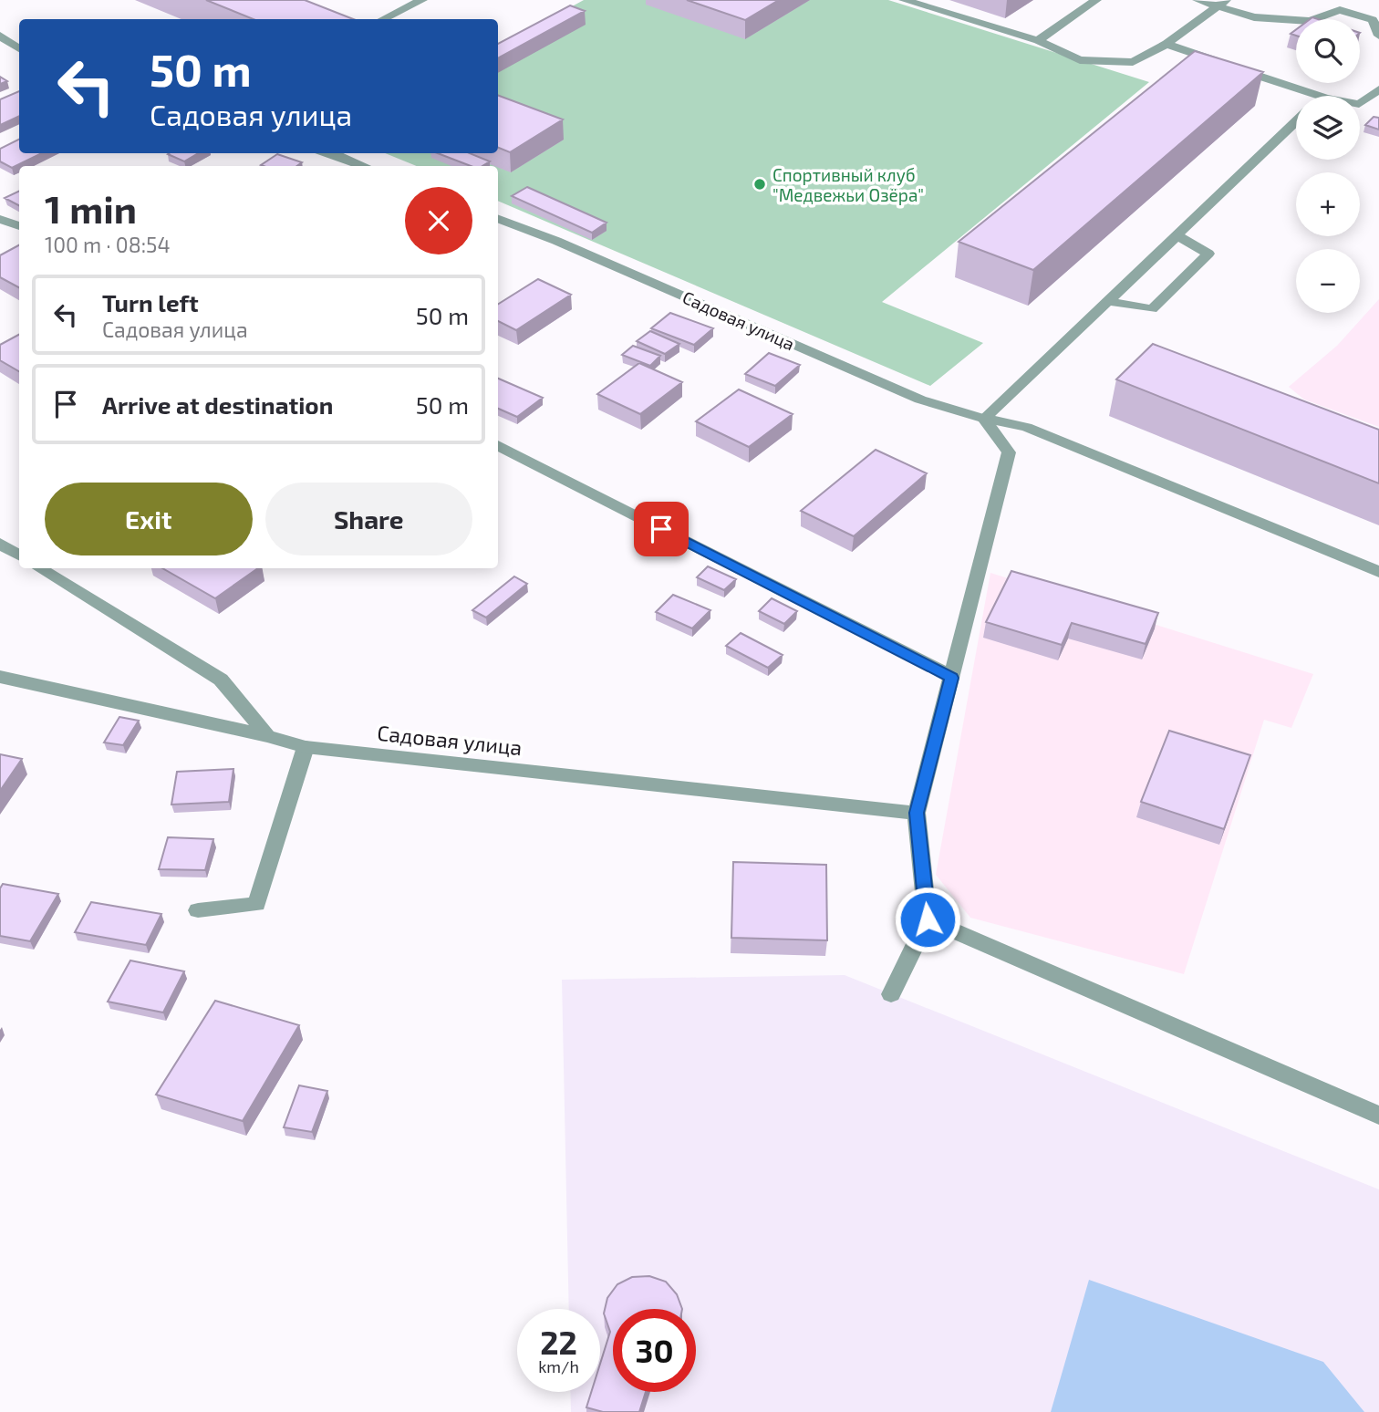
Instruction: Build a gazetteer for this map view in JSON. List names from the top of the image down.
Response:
{
  "streets": {
    "street": ["Садовая улица"]
  },
  "places": ["Спортивный клуб \"Медвежьи Озёра\""],
  "page": {
    "map_buttons": ["+", "−"],
    "turn": ["50 m", "Садовая улица"],
    "heading": ["1 min", "100 m · 08:54"],
    "list": [
      {
        "name": "Turn left",
        "note": "Садовая улица",
        "value": "50 m"
      },
      {
        "name": "Arrive at destination",
        "value": "50 m"
      }
    ],
    "buttons": ["Exit", "Share"],
    "speed": "22 km/h",
    "limit": "30"
  }
}
